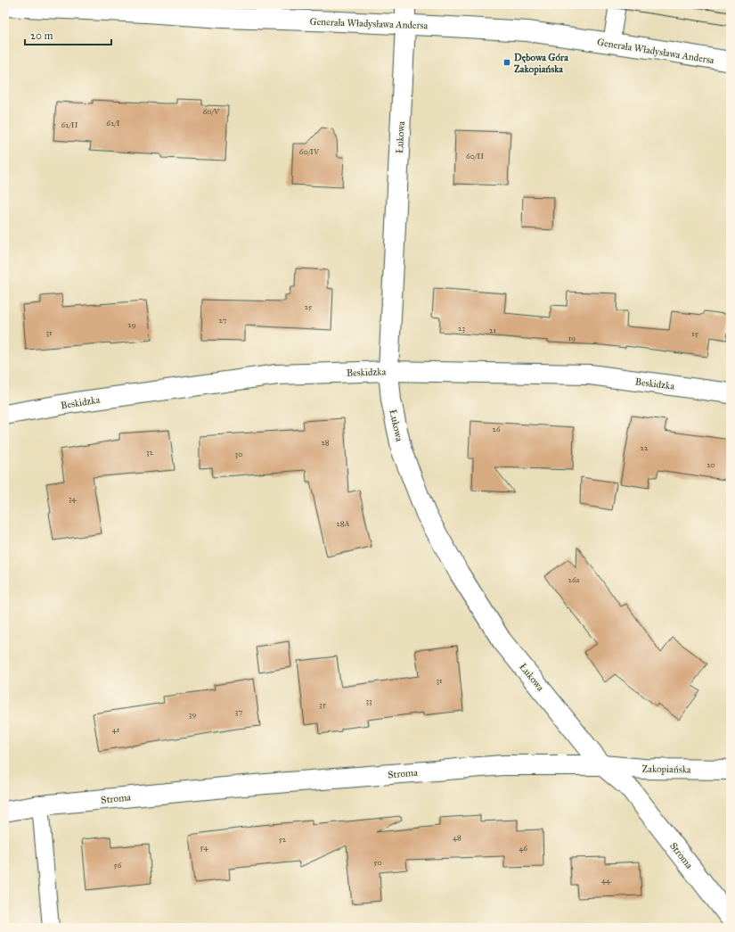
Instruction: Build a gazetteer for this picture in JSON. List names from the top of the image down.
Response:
{
  "streets": {
    "street": [
      "Generała Władysława Andersa",
      "Łukowa",
      "Beskidzka",
      "Zakopiańska",
      "Stroma"
    ]
  },
  "crossings": [
    ["Generała Władysława Andersa", "Łukowa"],
    ["Łukowa", "Beskidzka"],
    ["Łukowa", "Zakopiańska"],
    ["Łukowa", "Stroma"],
    ["Zakopiańska", "Stroma"]
  ],
  "places": {
    "transit": ["Dębowa Góra Zakopiańska"]
  },
  "house_numbers": [
    "60/V",
    "62/I",
    "62/II",
    "60/IV",
    "60/II",
    "25",
    "27",
    "29",
    "23",
    "21",
    "31",
    "15",
    "19",
    "26",
    "28",
    "22",
    "32",
    "30",
    "20",
    "34",
    "28A",
    "26a",
    "31",
    "33",
    "35",
    "37",
    "39",
    "41",
    "48",
    "52",
    "54",
    "46",
    "50",
    "56",
    "44"
  ],
  "scale_bar": "20 m"
}
